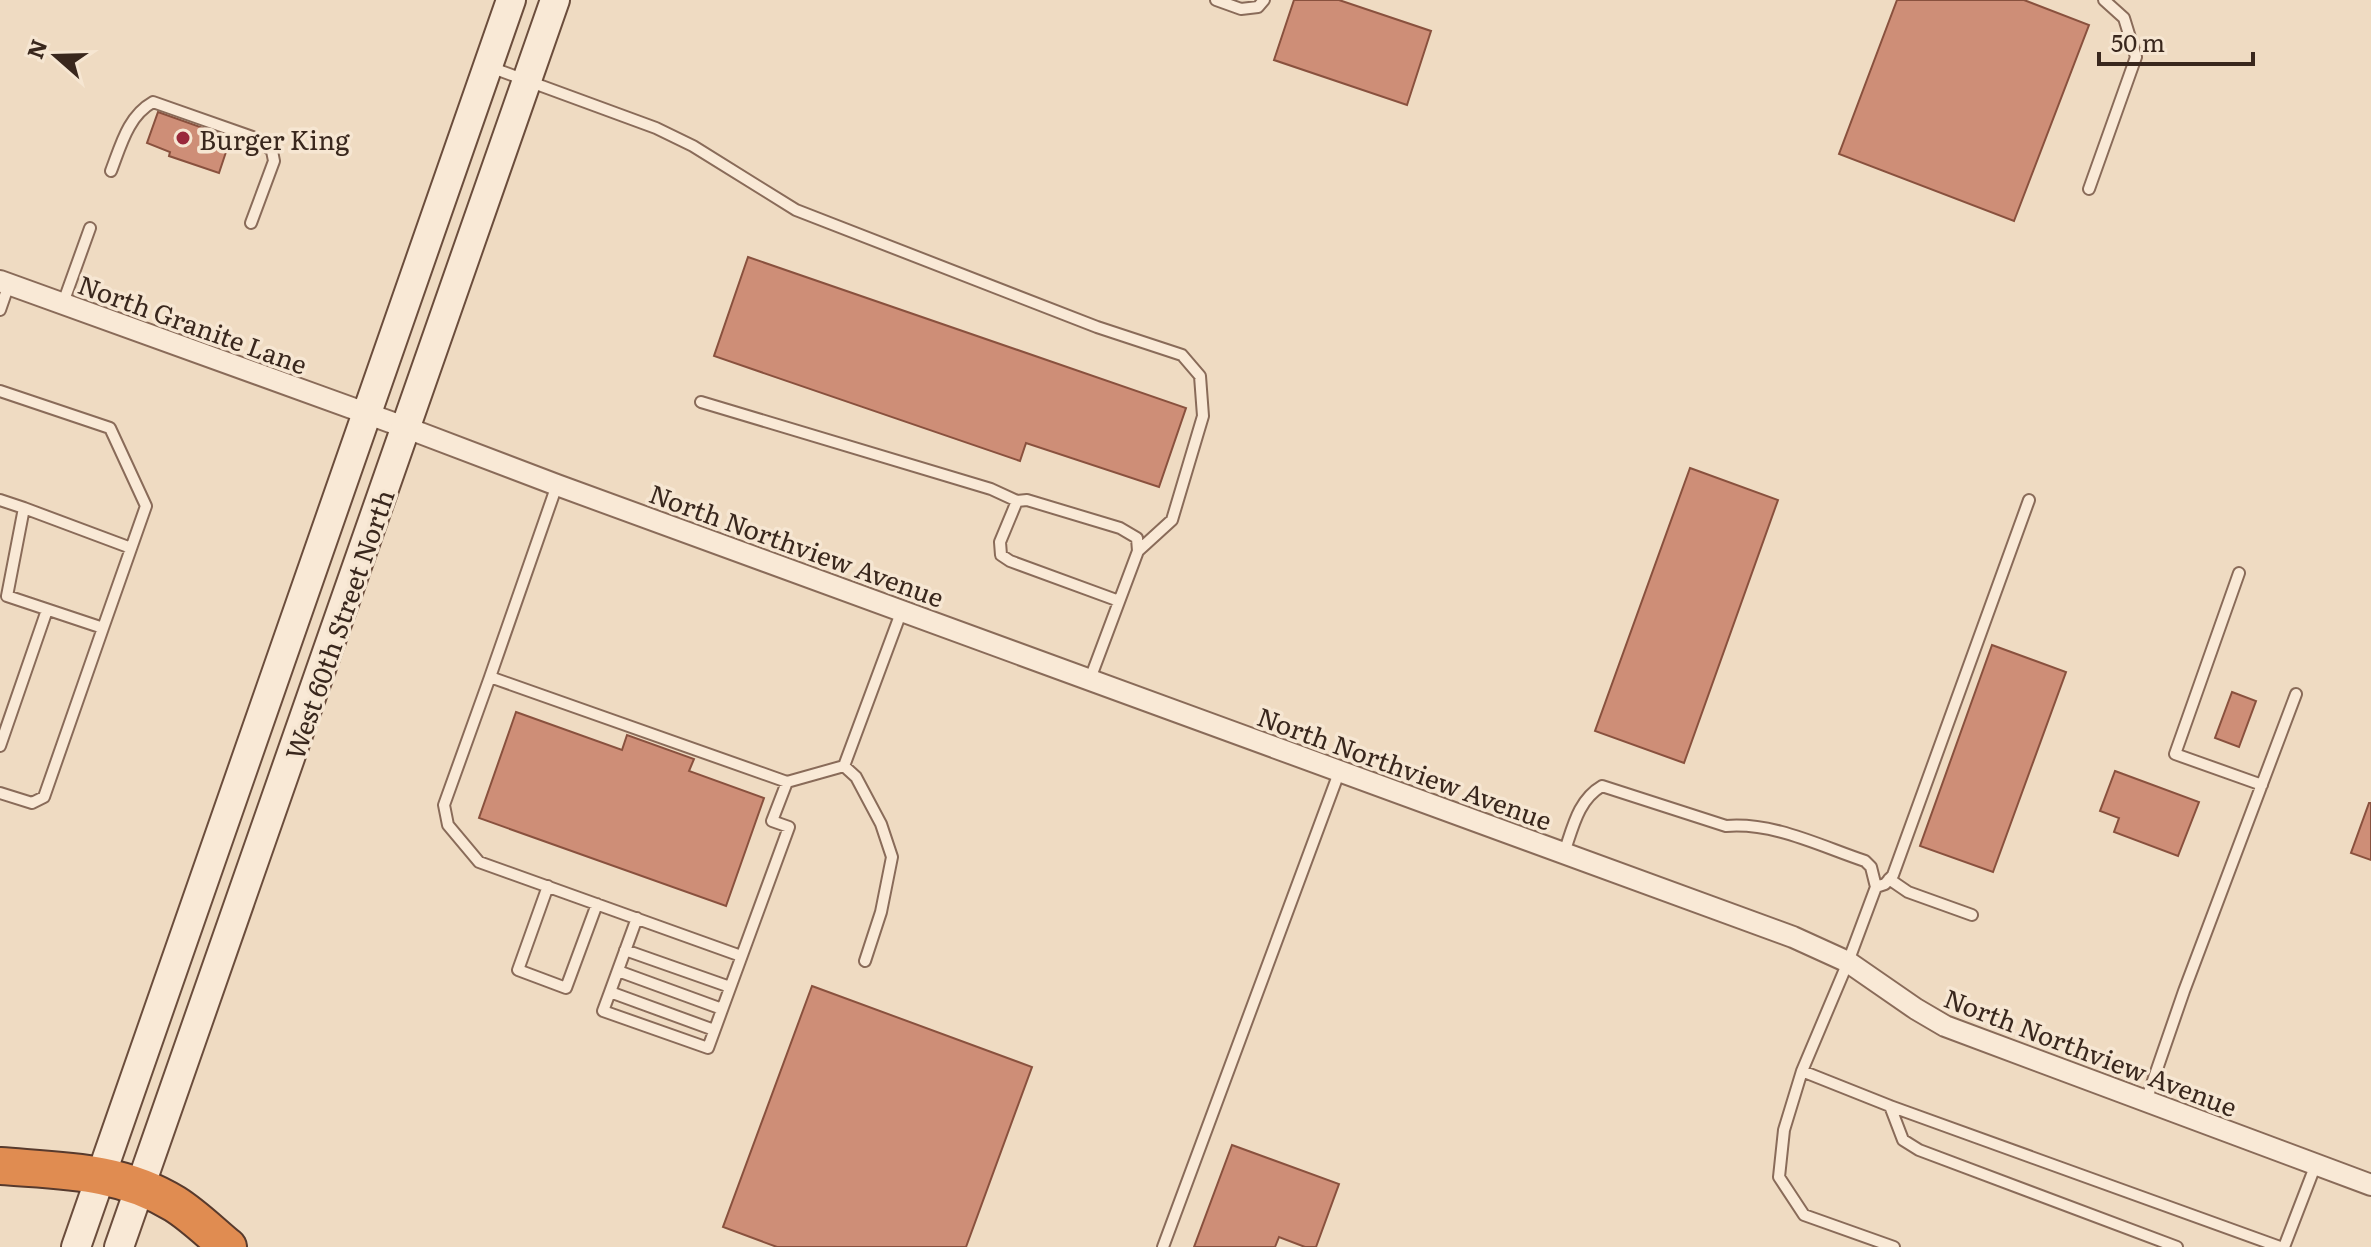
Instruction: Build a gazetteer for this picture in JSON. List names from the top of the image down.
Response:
{
  "streets": {
    "main road": ["West 60th Street North"],
    "street": ["North Granite Lane", "North Northview Avenue"]
  },
  "crossings": [
    ["North Granite Lane", "North Northview Avenue"],
    ["North Granite Lane", "West 60th Street North"],
    ["North Northview Avenue", "West 60th Street North"]
  ],
  "places": ["Burger King"],
  "scale_bar": "50 m",
  "north": "left"
}
